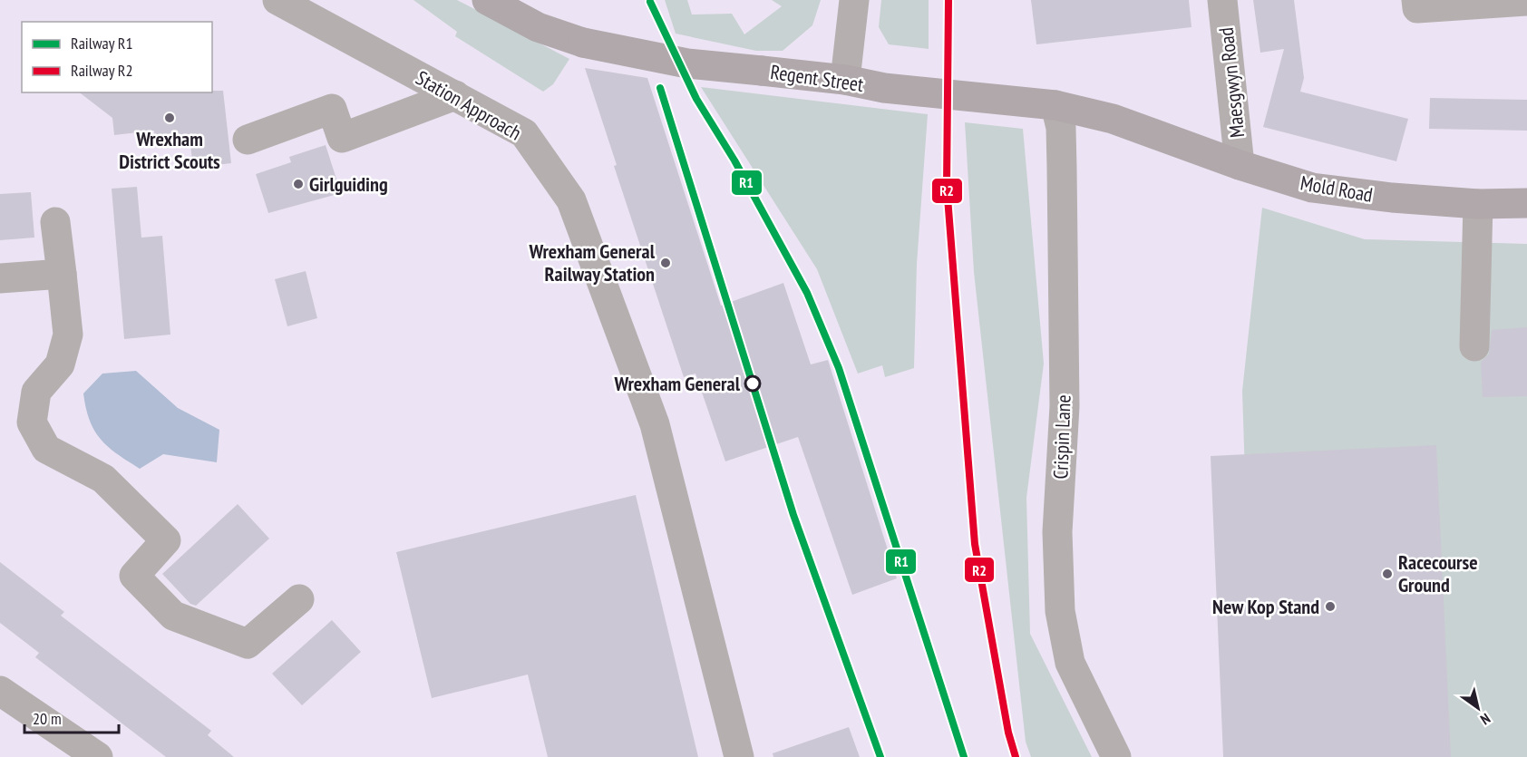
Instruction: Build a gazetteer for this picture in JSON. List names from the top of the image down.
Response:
{
  "streets": {
    "main road": ["Regent Street", "Mold Road"],
    "street": ["Maesgwyn Road", "Station Approach", "Crispin Lane"]
  },
  "crossings": [
    ["Regent Street", "Mold Road"],
    ["Regent Street", "Crispin Lane"],
    ["Maesgwyn Road", "Mold Road"]
  ],
  "places": [
    "Wrexham District Scouts",
    "Girlguiding",
    "Wrexham General Railway Station",
    "Wrexham General",
    "Racecourse Ground",
    "New Kop Stand"
  ],
  "lines": ["rail line R2", "rail line R1"],
  "legend": ["Railway R1", "Railway R2"],
  "scale_bar": "20 m",
  "north": "bottom right"
}
